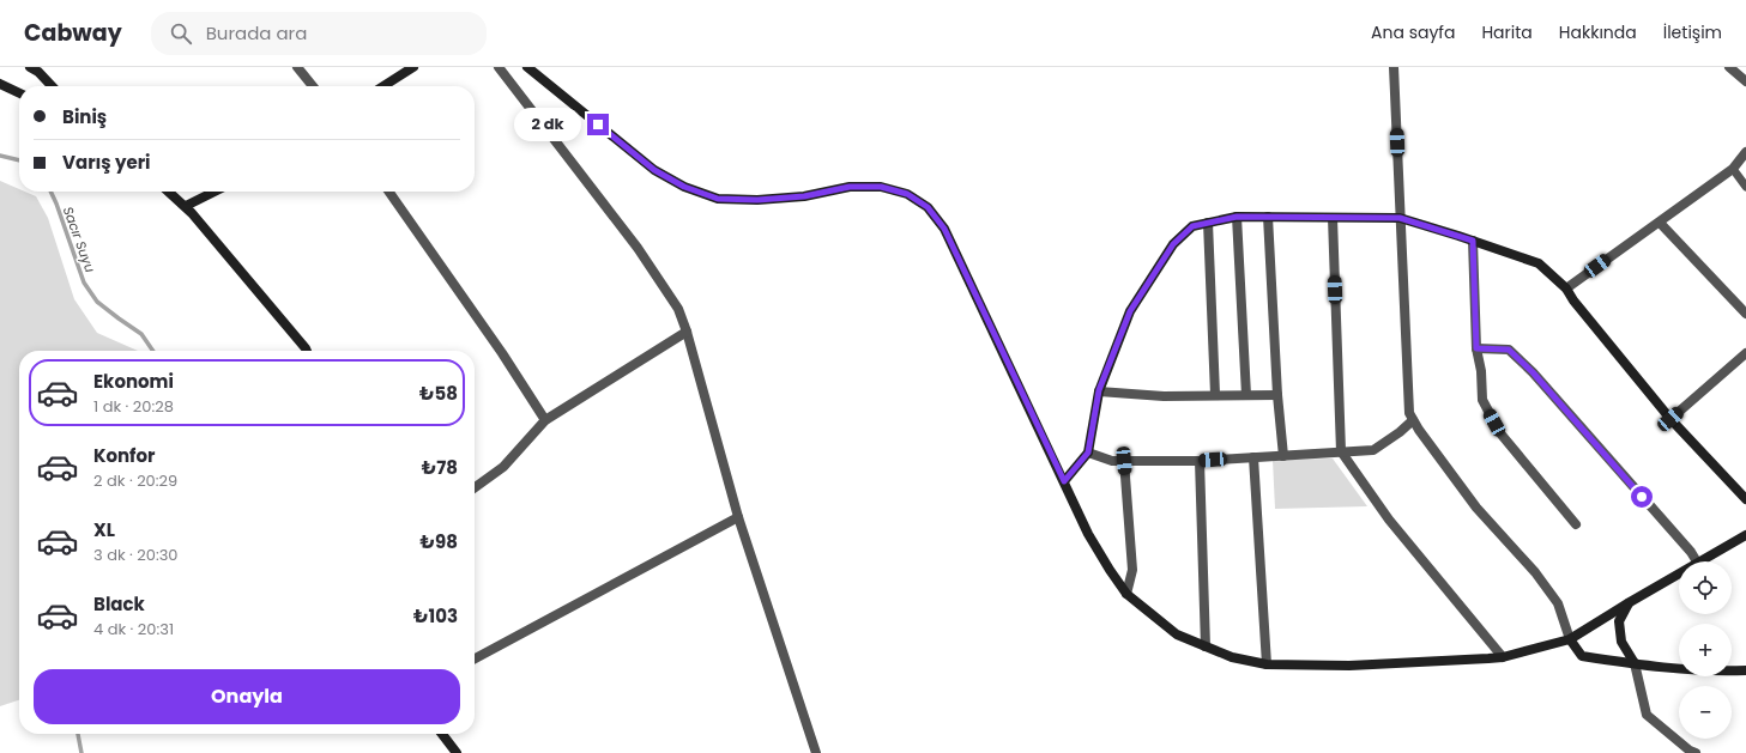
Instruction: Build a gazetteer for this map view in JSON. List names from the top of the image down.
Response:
{
  "water": ["Sacır Suyu"],
  "page": {
    "header": "Cabway",
    "search": "Burada ara",
    "nav": [
      "Ana sayfa",
      "Harita",
      "Hakkında",
      "İletişim"
    ],
    "banner": ["Biniş", "Varış yeri"],
    "bubble": "2 dk",
    "list": [
      {
        "name": "Ekonomi",
        "note": "1 dk · 20:28",
        "value": "₺58"
      },
      {
        "name": "Konfor",
        "note": "2 dk · 20:29",
        "value": "₺78"
      },
      {
        "name": "XL",
        "note": "3 dk · 20:30",
        "value": "₺98"
      },
      {
        "name": "Black",
        "note": "4 dk · 20:31",
        "value": "₺103"
      }
    ],
    "map_buttons": ["+", "−"],
    "buttons": "Onayla"
  }
}
